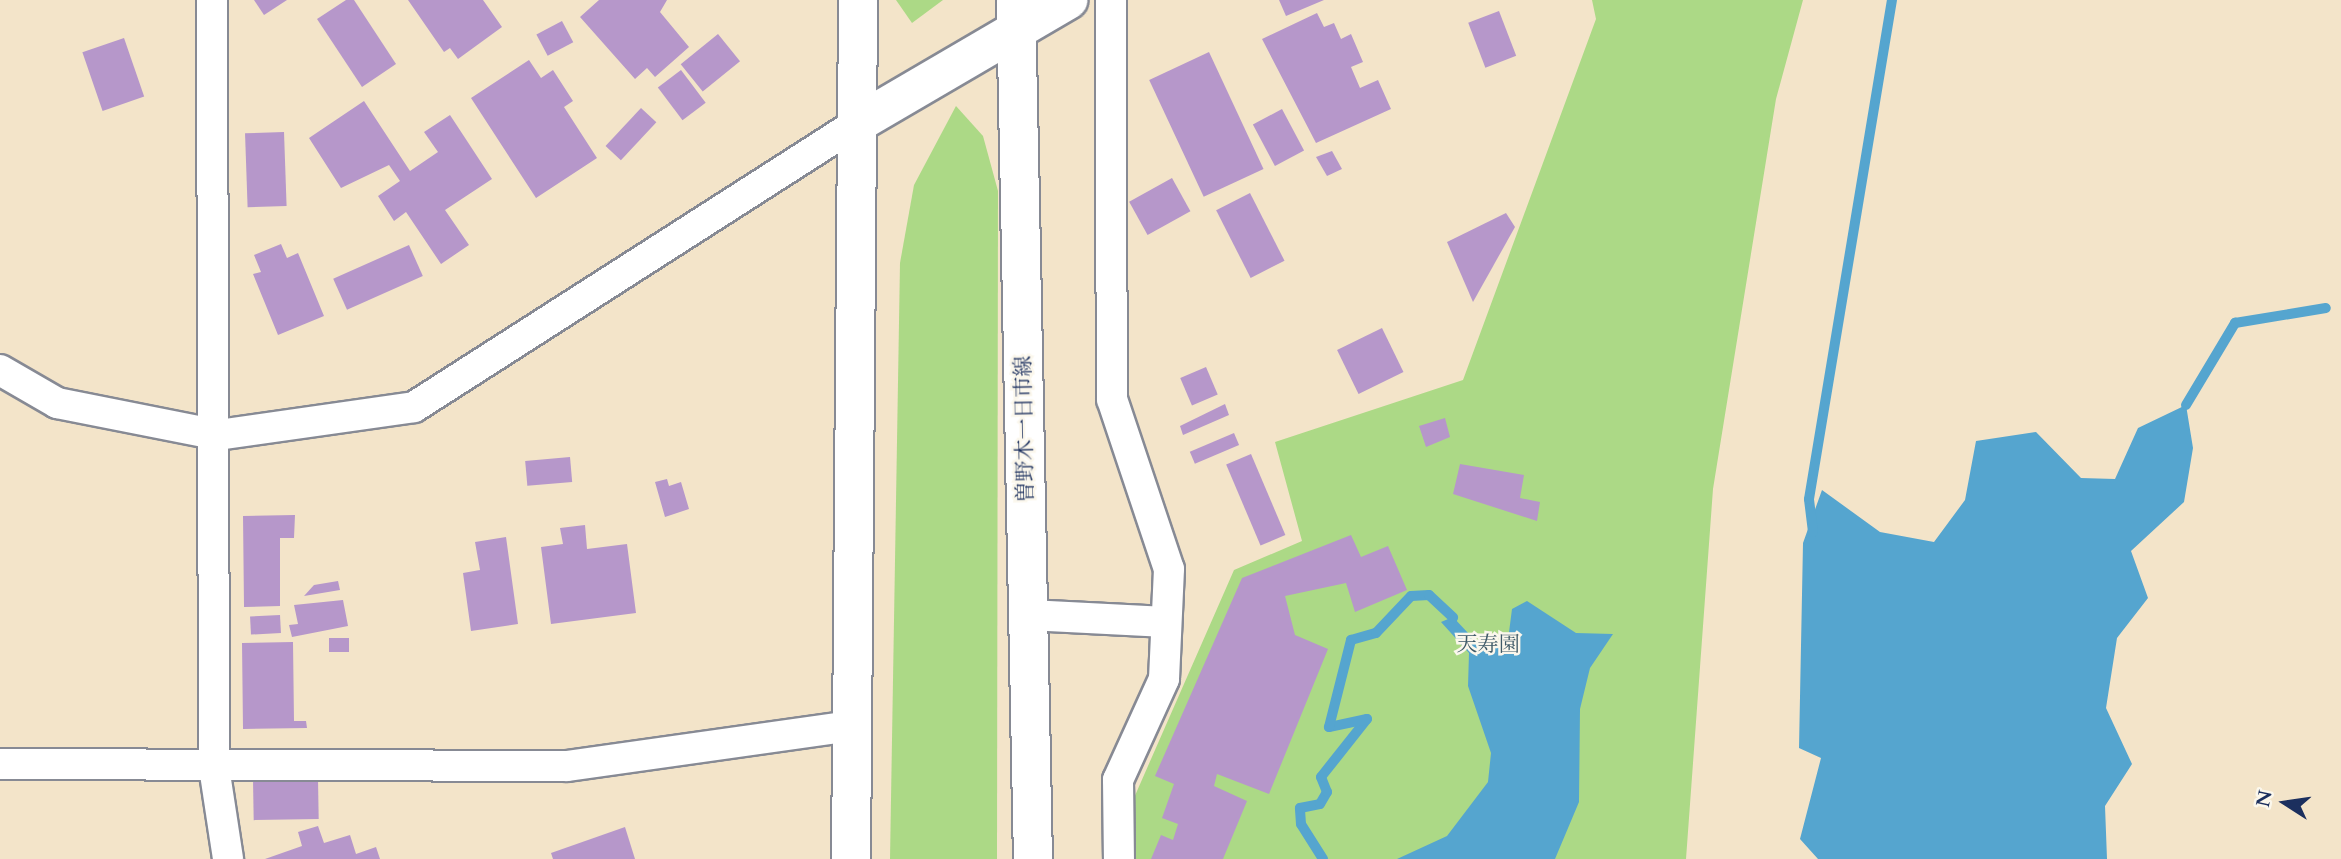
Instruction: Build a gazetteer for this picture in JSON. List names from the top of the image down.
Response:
{
  "streets": {
    "main road": ["曽野木一日市線"]
  },
  "parks": ["天寿園"],
  "north": "left"
}
